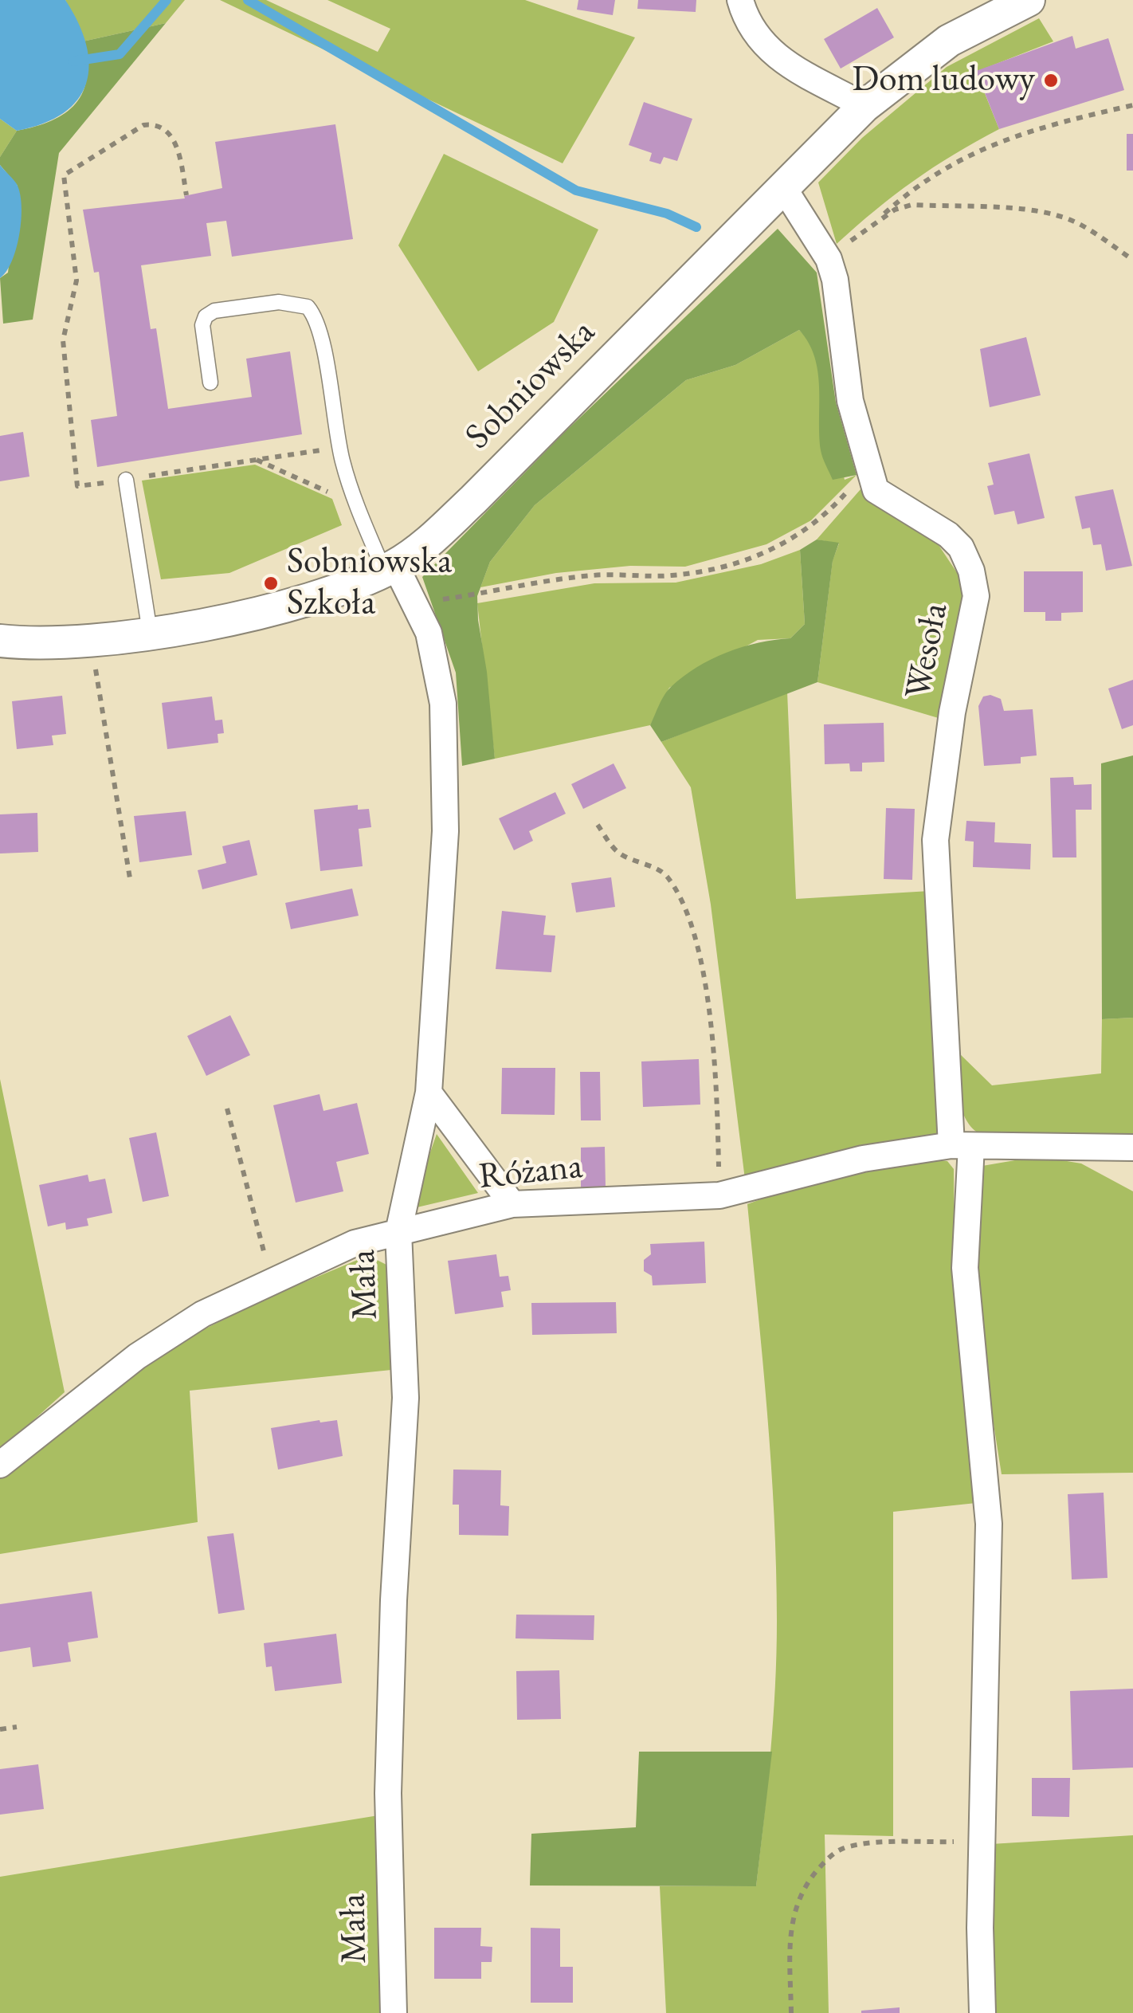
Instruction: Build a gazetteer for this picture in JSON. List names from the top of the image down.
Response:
{
  "streets": {
    "street": [
      "Sobniowska",
      "Wesoła",
      "Różana",
      "Mała"
    ]
  },
  "crossings": [
    ["Sobniowska", "Wesoła"],
    ["Sobniowska", "Mała"],
    ["Wesoła", "Różana"],
    ["Różana", "Mała"]
  ],
  "places": ["Dom ludowy", "Sobniowska Szkoła"]
}
